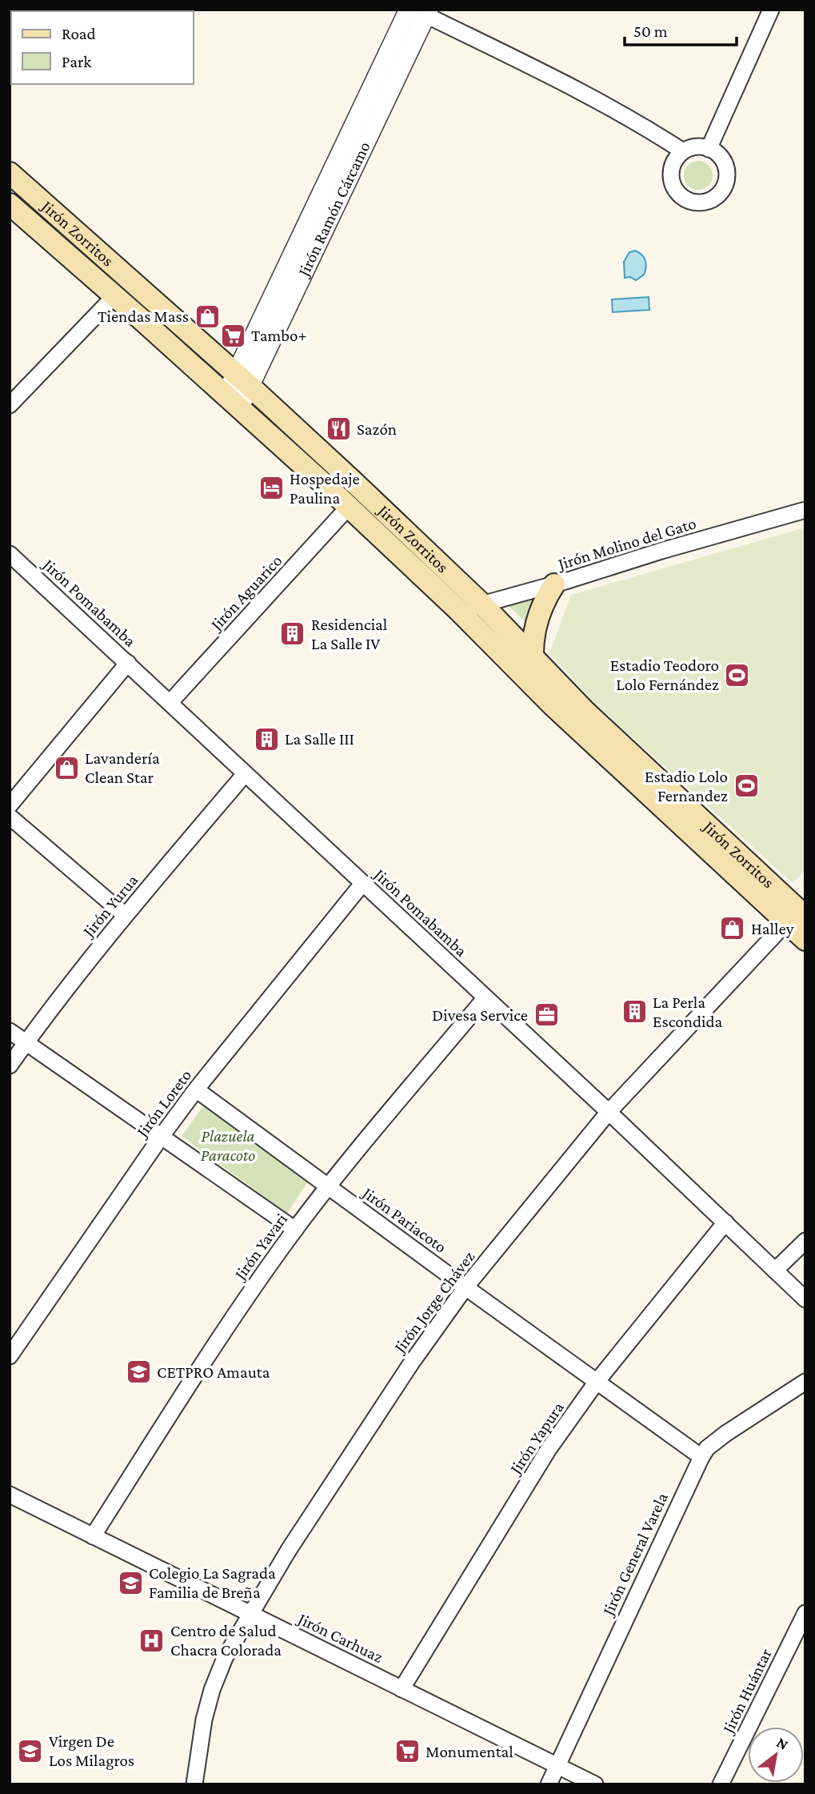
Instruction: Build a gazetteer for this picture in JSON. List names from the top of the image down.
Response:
{
  "streets": {
    "main road": ["Jirón Zorritos"],
    "street": [
      "Jirón Ramón Cárcamo",
      "Jirón Molino del Gato",
      "Jirón Aguarico",
      "Jirón Pomabamba",
      "Jirón Yurua",
      "Jirón Loreto",
      "Jirón Pariacoto",
      "Jirón Yavari",
      "Jirón Jorge Chávez",
      "Jirón Yapura",
      "Jirón General Varela",
      "Jirón Carhuaz",
      "Jirón Huántar"
    ]
  },
  "crossings": [
    ["Jirón Ramón Cárcamo", "Jirón Zorritos"],
    ["Jirón Zorritos", "Jirón Molino del Gato"],
    ["Jirón Zorritos", "Jirón Aguarico"],
    ["Jirón Zorritos", "Jirón Jorge Chávez"],
    ["Jirón Aguarico", "Jirón Pomabamba"],
    ["Jirón Pomabamba", "Jirón Yurua"],
    ["Jirón Pomabamba", "Jirón Loreto"],
    ["Jirón Pomabamba", "Jirón Yavari"],
    ["Jirón Pomabamba", "Jirón Jorge Chávez"],
    ["Jirón Pomabamba", "Jirón Yapura"],
    ["Jirón Loreto", "Jirón Pariacoto"],
    ["Jirón Pariacoto", "Jirón Yavari"],
    ["Jirón Pariacoto", "Jirón Jorge Chávez"],
    ["Jirón Pariacoto", "Jirón Yapura"],
    ["Jirón Pariacoto", "Jirón General Varela"],
    ["Jirón Yavari", "Jirón Carhuaz"],
    ["Jirón Jorge Chávez", "Jirón Carhuaz"],
    ["Jirón Yapura", "Jirón Carhuaz"],
    ["Jirón General Varela", "Jirón Carhuaz"]
  ],
  "parks": ["Plazuela Paracoto"],
  "places": {
    "shop": ["Tiendas Mass", "Lavandería Clean Star", "Halley"],
    "supermarket": ["Tambo+", "Monumental"],
    "restaurant": ["Sazón"],
    "hotel": ["Hospedaje Paulina"],
    "building": ["Residencial La Salle IV", "La Salle III", "La Perla Escondida"],
    "sports": ["Estadio Teodoro Lolo Fernández", "Estadio Lolo Fernandez"],
    "office": ["Divesa Service"],
    "school or university": ["CETPRO Amauta", "Colegio La Sagrada Familia de Breña", "Virgen De Los Milagros"],
    "hospital": ["Centro de Salud Chacra Colorada"]
  },
  "legend": ["Road", "Park"],
  "scale_bar": "50 m",
  "north": "top right"
}
